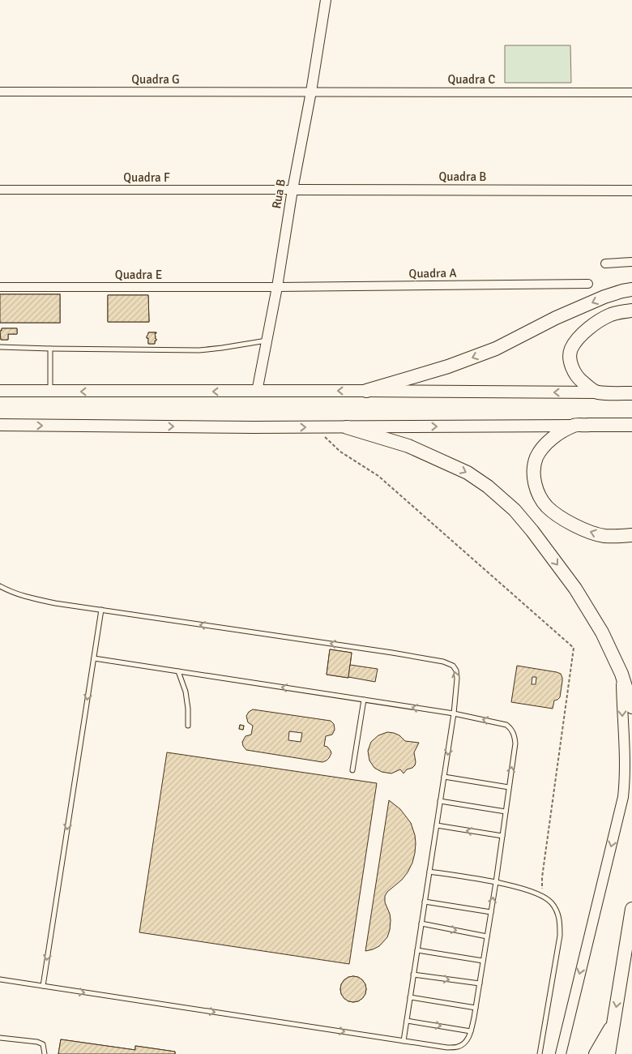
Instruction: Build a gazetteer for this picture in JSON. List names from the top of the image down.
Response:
{
  "streets": {
    "street": [
      "Quadra G",
      "Quadra C",
      "Quadra B",
      "Quadra F",
      "Rua B",
      "Quadra A",
      "Quadra E"
    ]
  },
  "crossings": [
    ["Quadra G", "Quadra C"],
    ["Quadra G", "Rua B"],
    ["Quadra C", "Rua B"],
    ["Quadra B", "Quadra F"],
    ["Quadra B", "Rua B"],
    ["Quadra F", "Rua B"],
    ["Rua B", "Quadra A"],
    ["Rua B", "Quadra E"],
    ["Quadra A", "Quadra E"]
  ]
}
